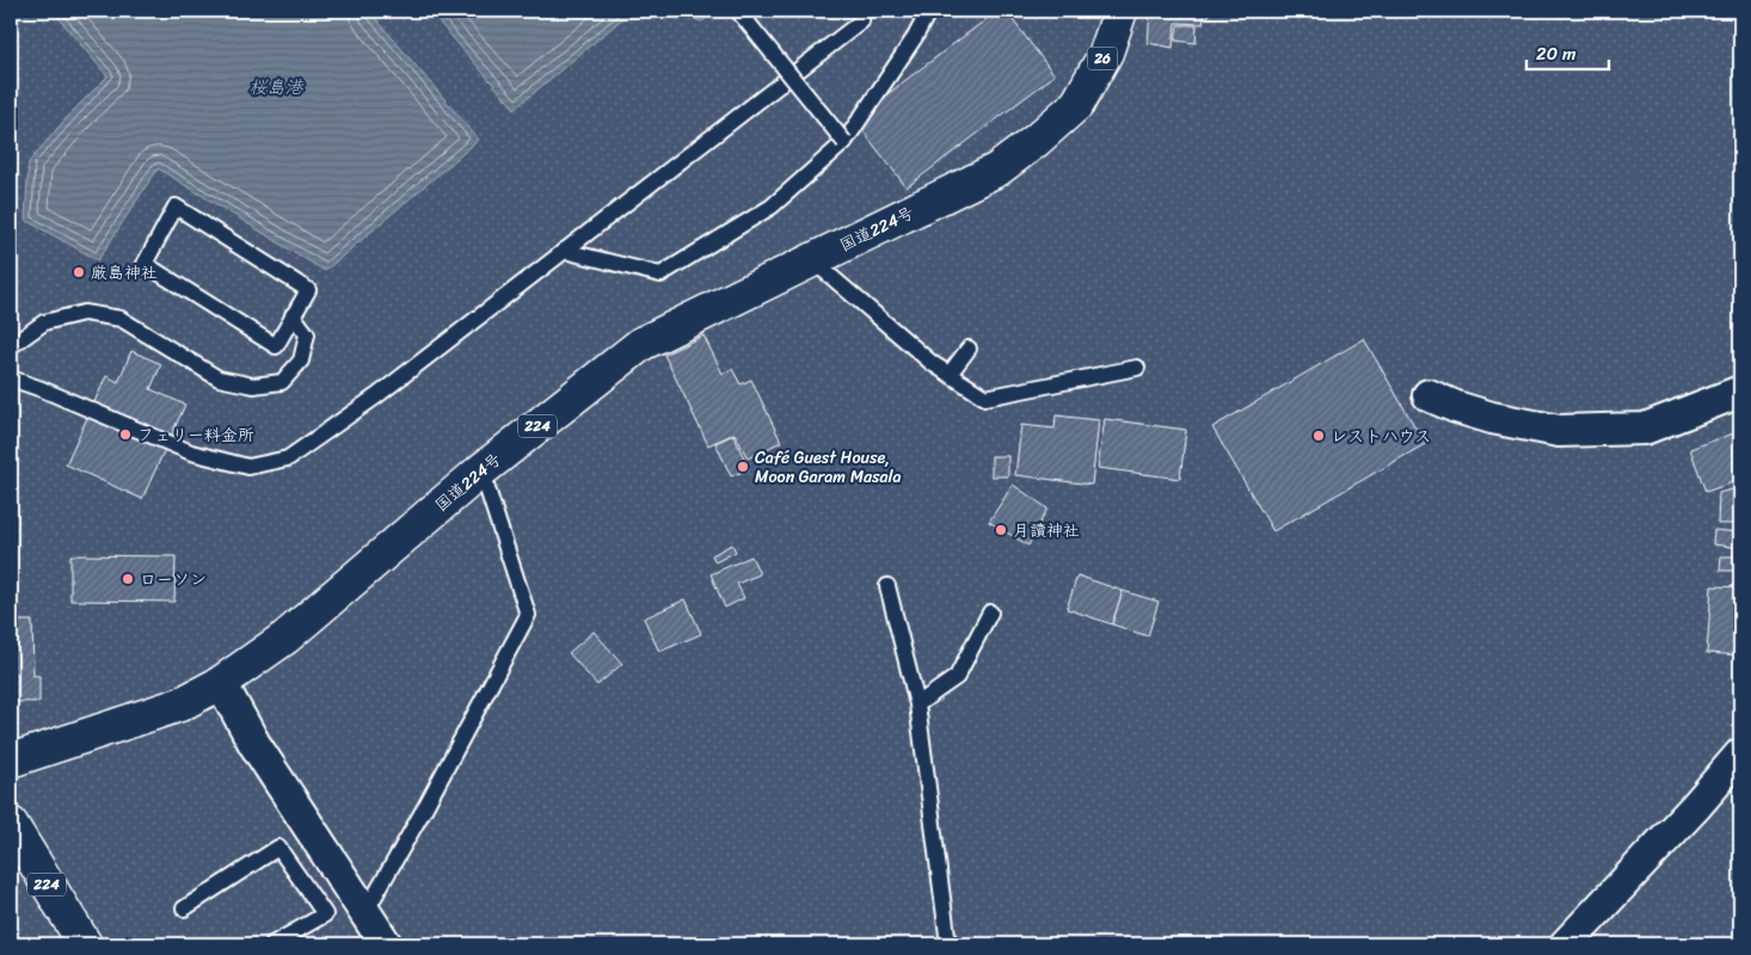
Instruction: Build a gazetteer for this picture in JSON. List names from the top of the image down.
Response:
{
  "streets": {
    "main road": ["26", "国道224号", "224"]
  },
  "crossings": [
    ["26", "国道224号"]
  ],
  "water": ["桜島港"],
  "places": [
    "厳島神社",
    "フェリー料金所",
    "レストハウス",
    "Café Guest House, Moon Garam Masala",
    "月讀神社",
    "ローソン"
  ],
  "scale_bar": "20 m"
}
